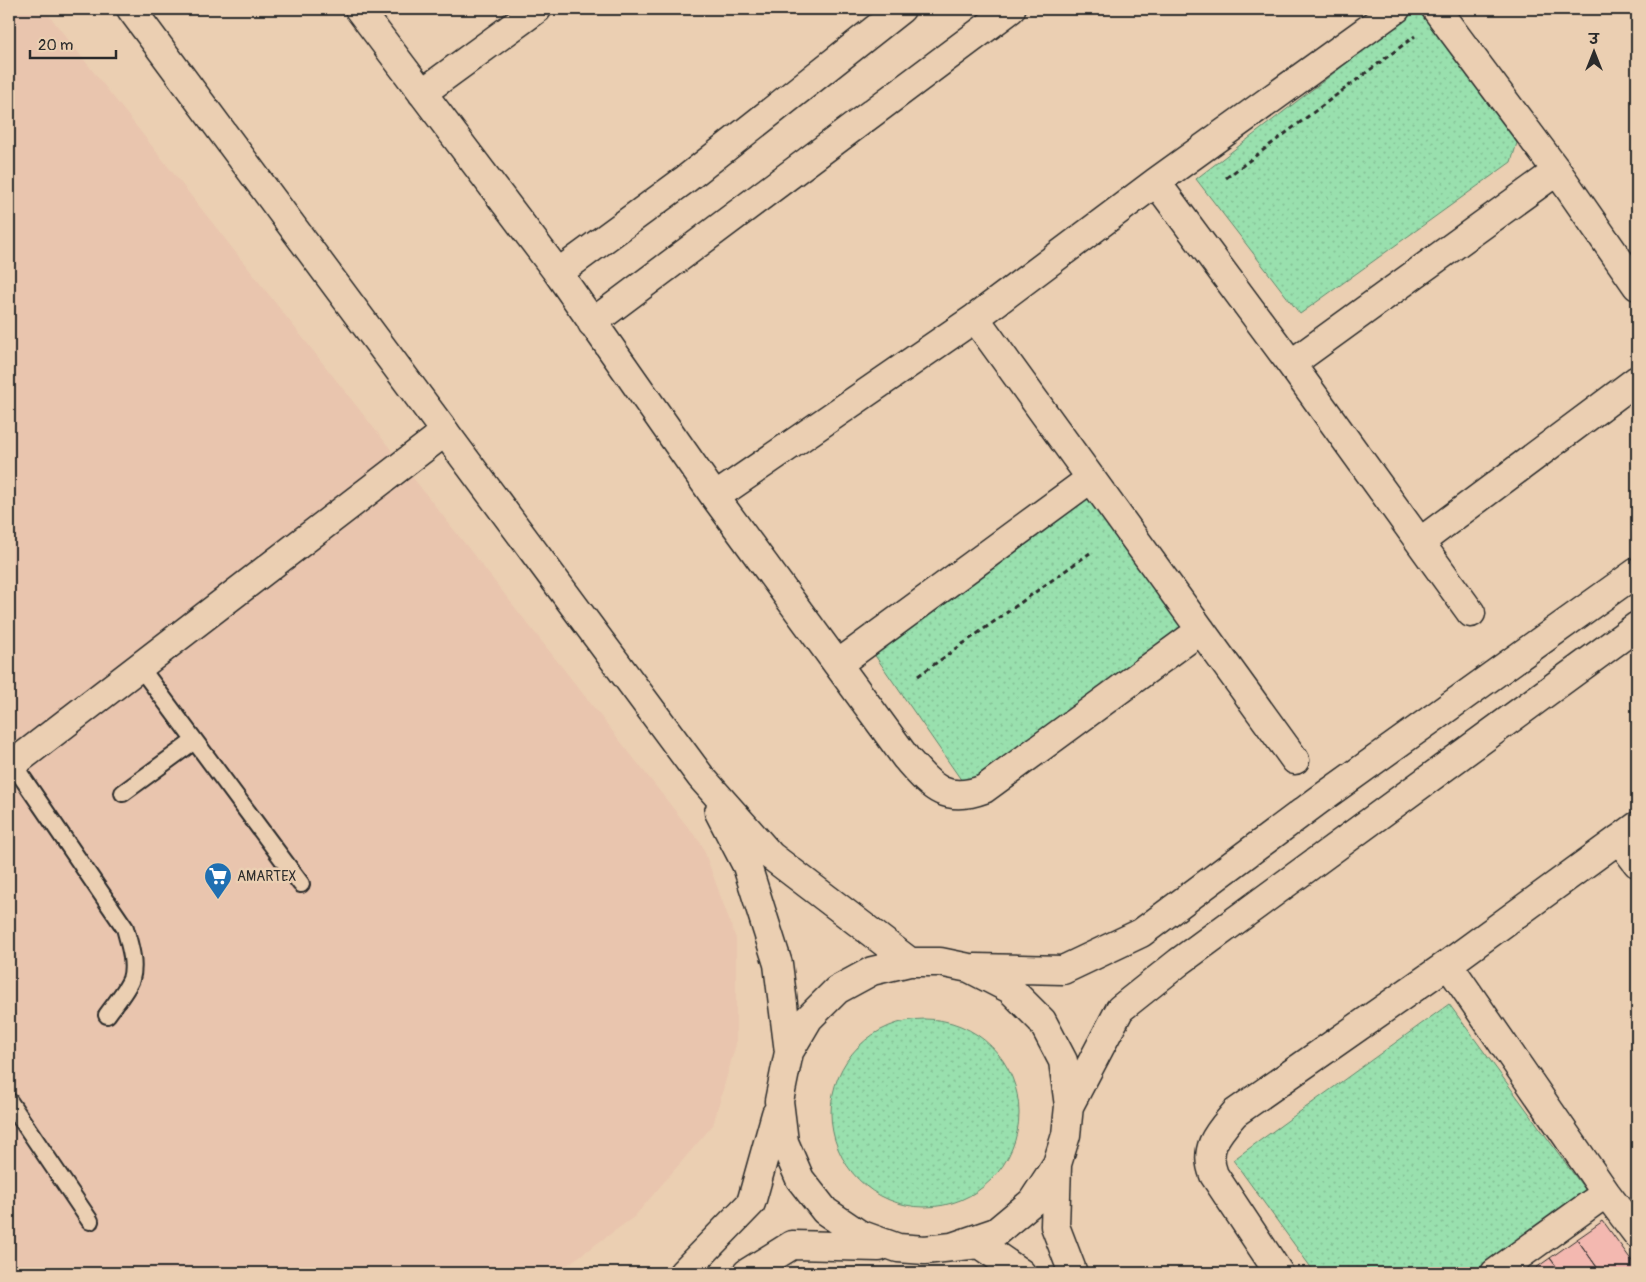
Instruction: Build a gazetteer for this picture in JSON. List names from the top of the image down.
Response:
{
  "places": {
    "supermarket": ["AMARTEX"]
  },
  "scale_bar": "20 m",
  "north": "top"
}
